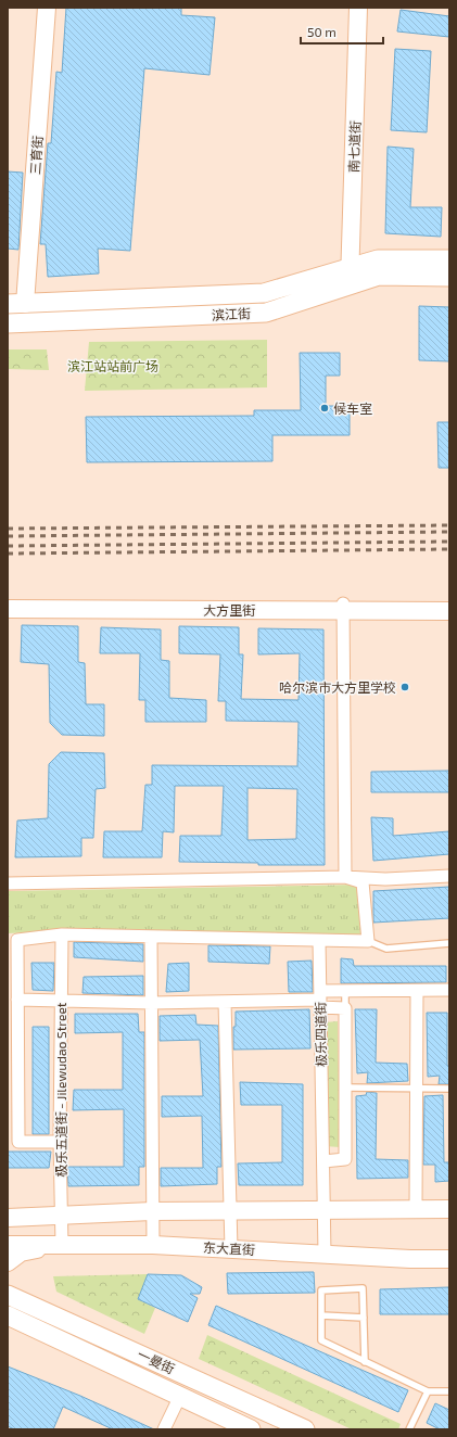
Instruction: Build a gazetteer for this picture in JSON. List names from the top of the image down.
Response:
{
  "streets": {
    "main road": [
      "南七道街",
      "三育街",
      "滨江街",
      "大方里街",
      "东大直街",
      "一曼街"
    ],
    "street": ["极乐四道街", "极乐五道街 - Jilewudao Street"]
  },
  "crossings": [
    ["南七道街", "滨江街"],
    ["三育街", "滨江街"],
    ["极乐四道街", "东大直街"],
    ["极乐五道街 - Jilewudao Street", "东大直街"]
  ],
  "parks": ["滨江站站前广场"],
  "places": ["候车室", "哈尔滨市大方里学校"],
  "scale_bar": "50 m"
}
